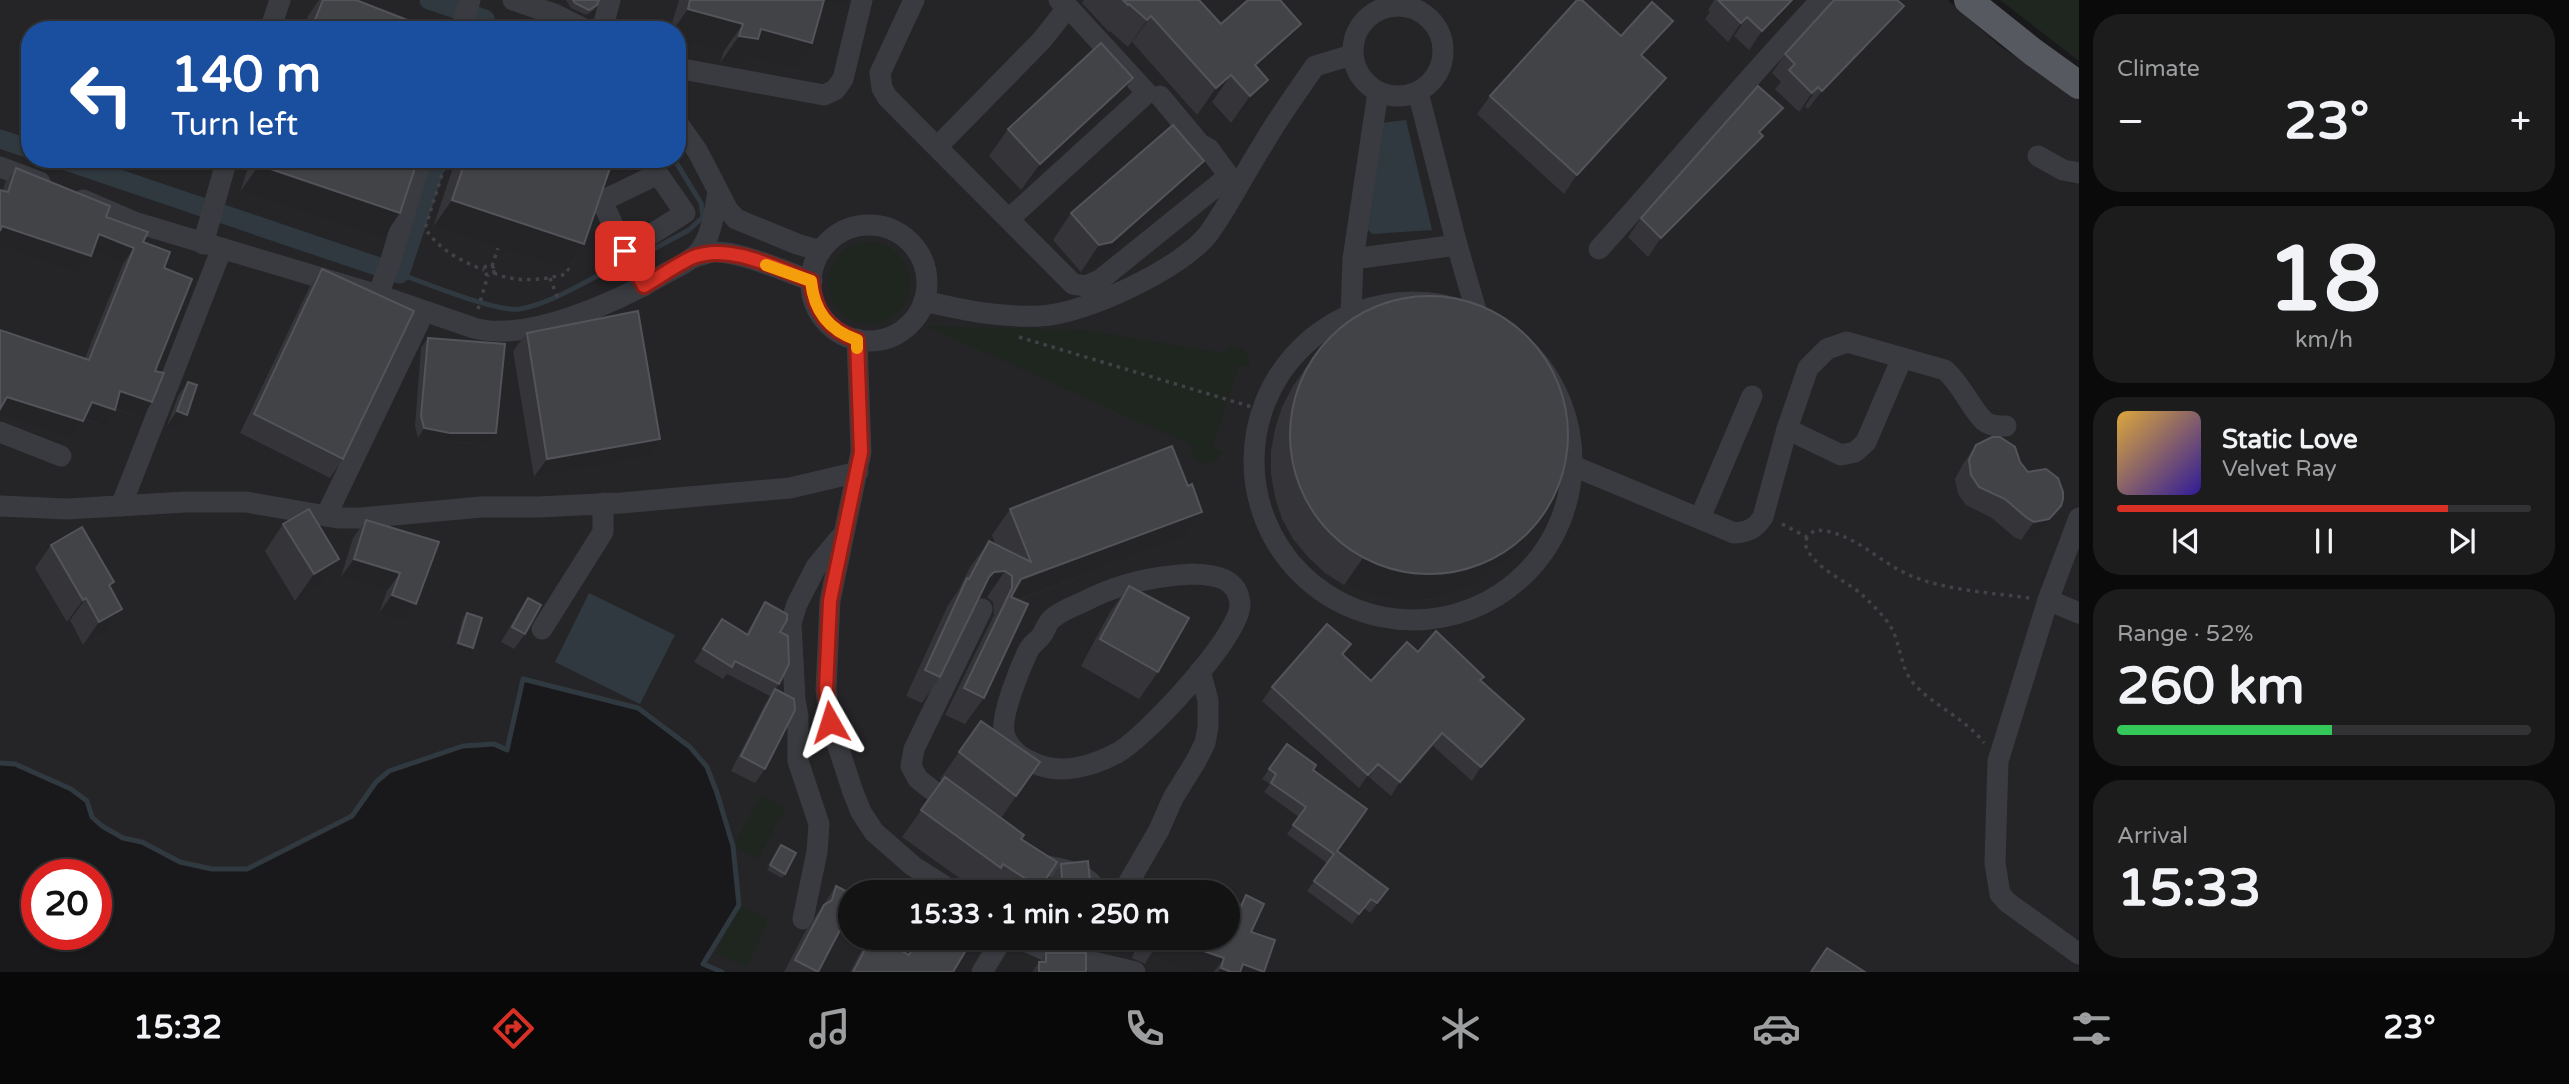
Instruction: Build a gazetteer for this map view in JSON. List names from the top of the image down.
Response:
{
  "page": {
    "tile": [
      "Climate",
      ["18", "km/h"],
      ["Range · 52%", "260 km"],
      ["Arrival", "15:33"]
    ],
    "turn": ["140 m", "Turn left"],
    "heat": ["−", "23°", "+"],
    "song": ["Static Love", "Velvet Ray"],
    "limit": "20",
    "trip": "15:33 · 1 min · 250 m",
    "tabs": ["15:32", "23°"]
  }
}
